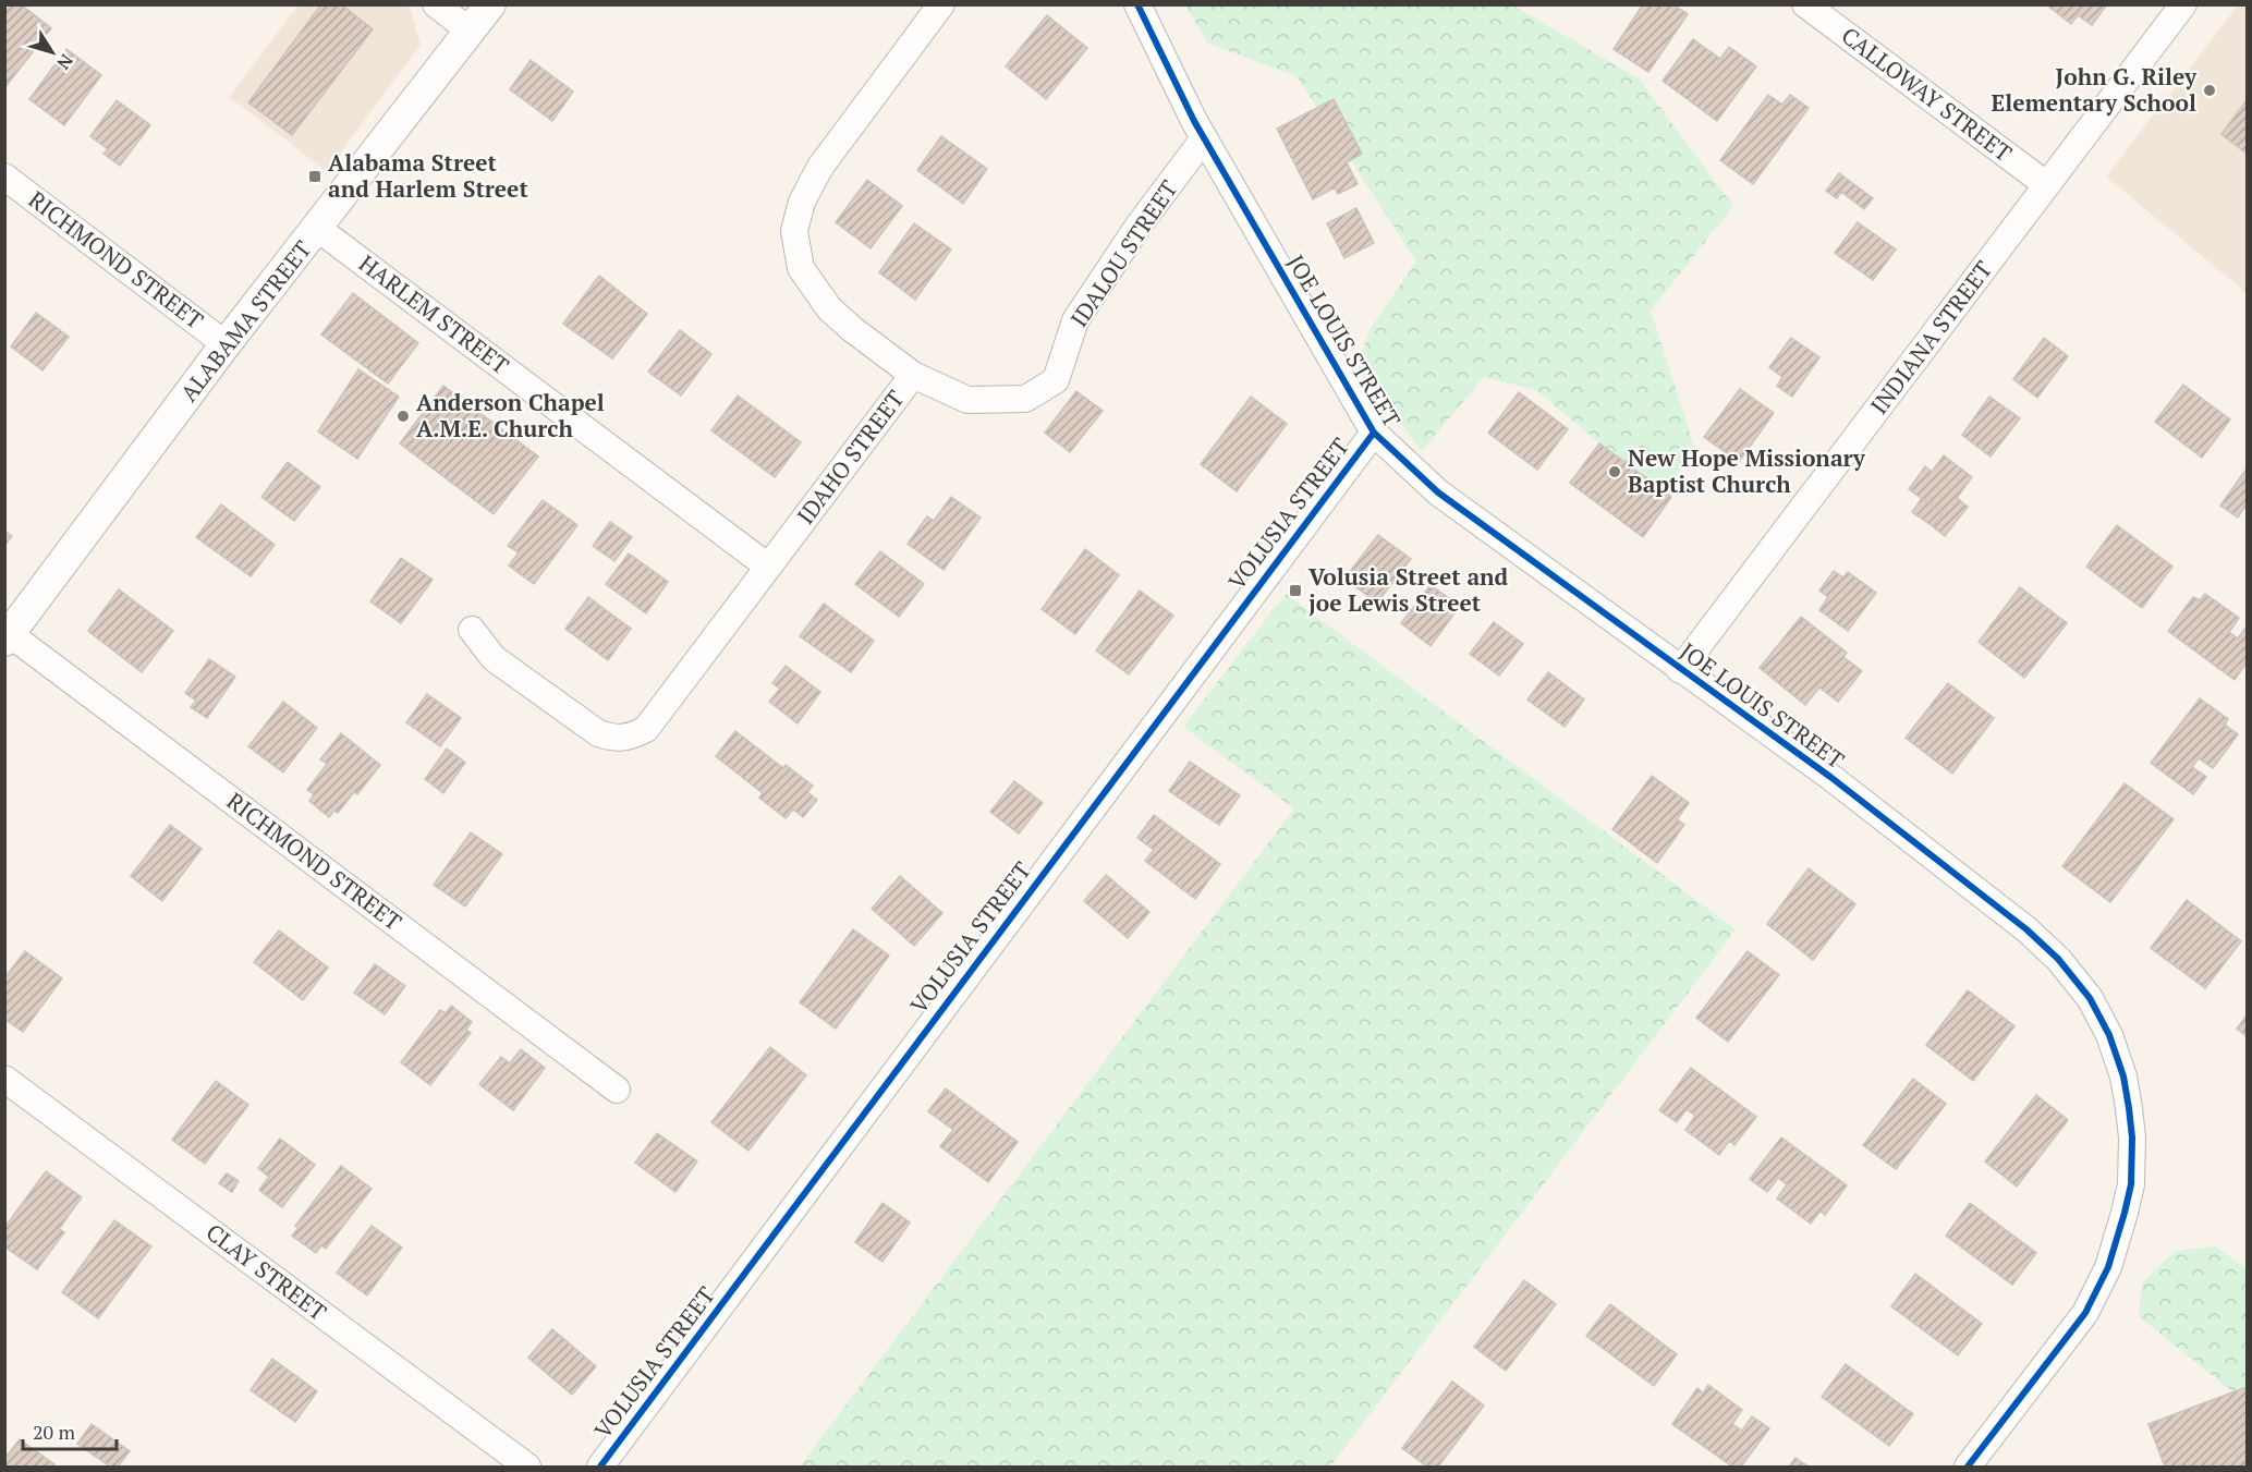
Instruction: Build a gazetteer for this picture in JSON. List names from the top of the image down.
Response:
{
  "streets": {
    "street": [
      "CALLOWAY STREET",
      "IDALOU STREET",
      "RICHMOND STREET",
      "HARLEM STREET",
      "ALABAMA STREET",
      "INDIANA STREET",
      "JOE LOUIS STREET",
      "IDAHO STREET",
      "VOLUSIA STREET",
      "CLAY STREET"
    ]
  },
  "crossings": [
    ["CALLOWAY STREET", "INDIANA STREET"],
    ["IDALOU STREET", "JOE LOUIS STREET"],
    ["IDALOU STREET", "IDAHO STREET"],
    ["RICHMOND STREET", "ALABAMA STREET"],
    ["HARLEM STREET", "ALABAMA STREET"],
    ["HARLEM STREET", "IDAHO STREET"],
    ["INDIANA STREET", "JOE LOUIS STREET"],
    ["JOE LOUIS STREET", "VOLUSIA STREET"]
  ],
  "places": {
    "other": ["John G. Riley Elementary School", "Anderson Chapel A.M.E. Church", "New Hope Missionary Baptist Church"],
    "transit": ["Alabama Street and Harlem Street", "Volusia Street and joe Lewis Street"]
  },
  "scale_bar": "20 m",
  "north": "bottom right"
}
